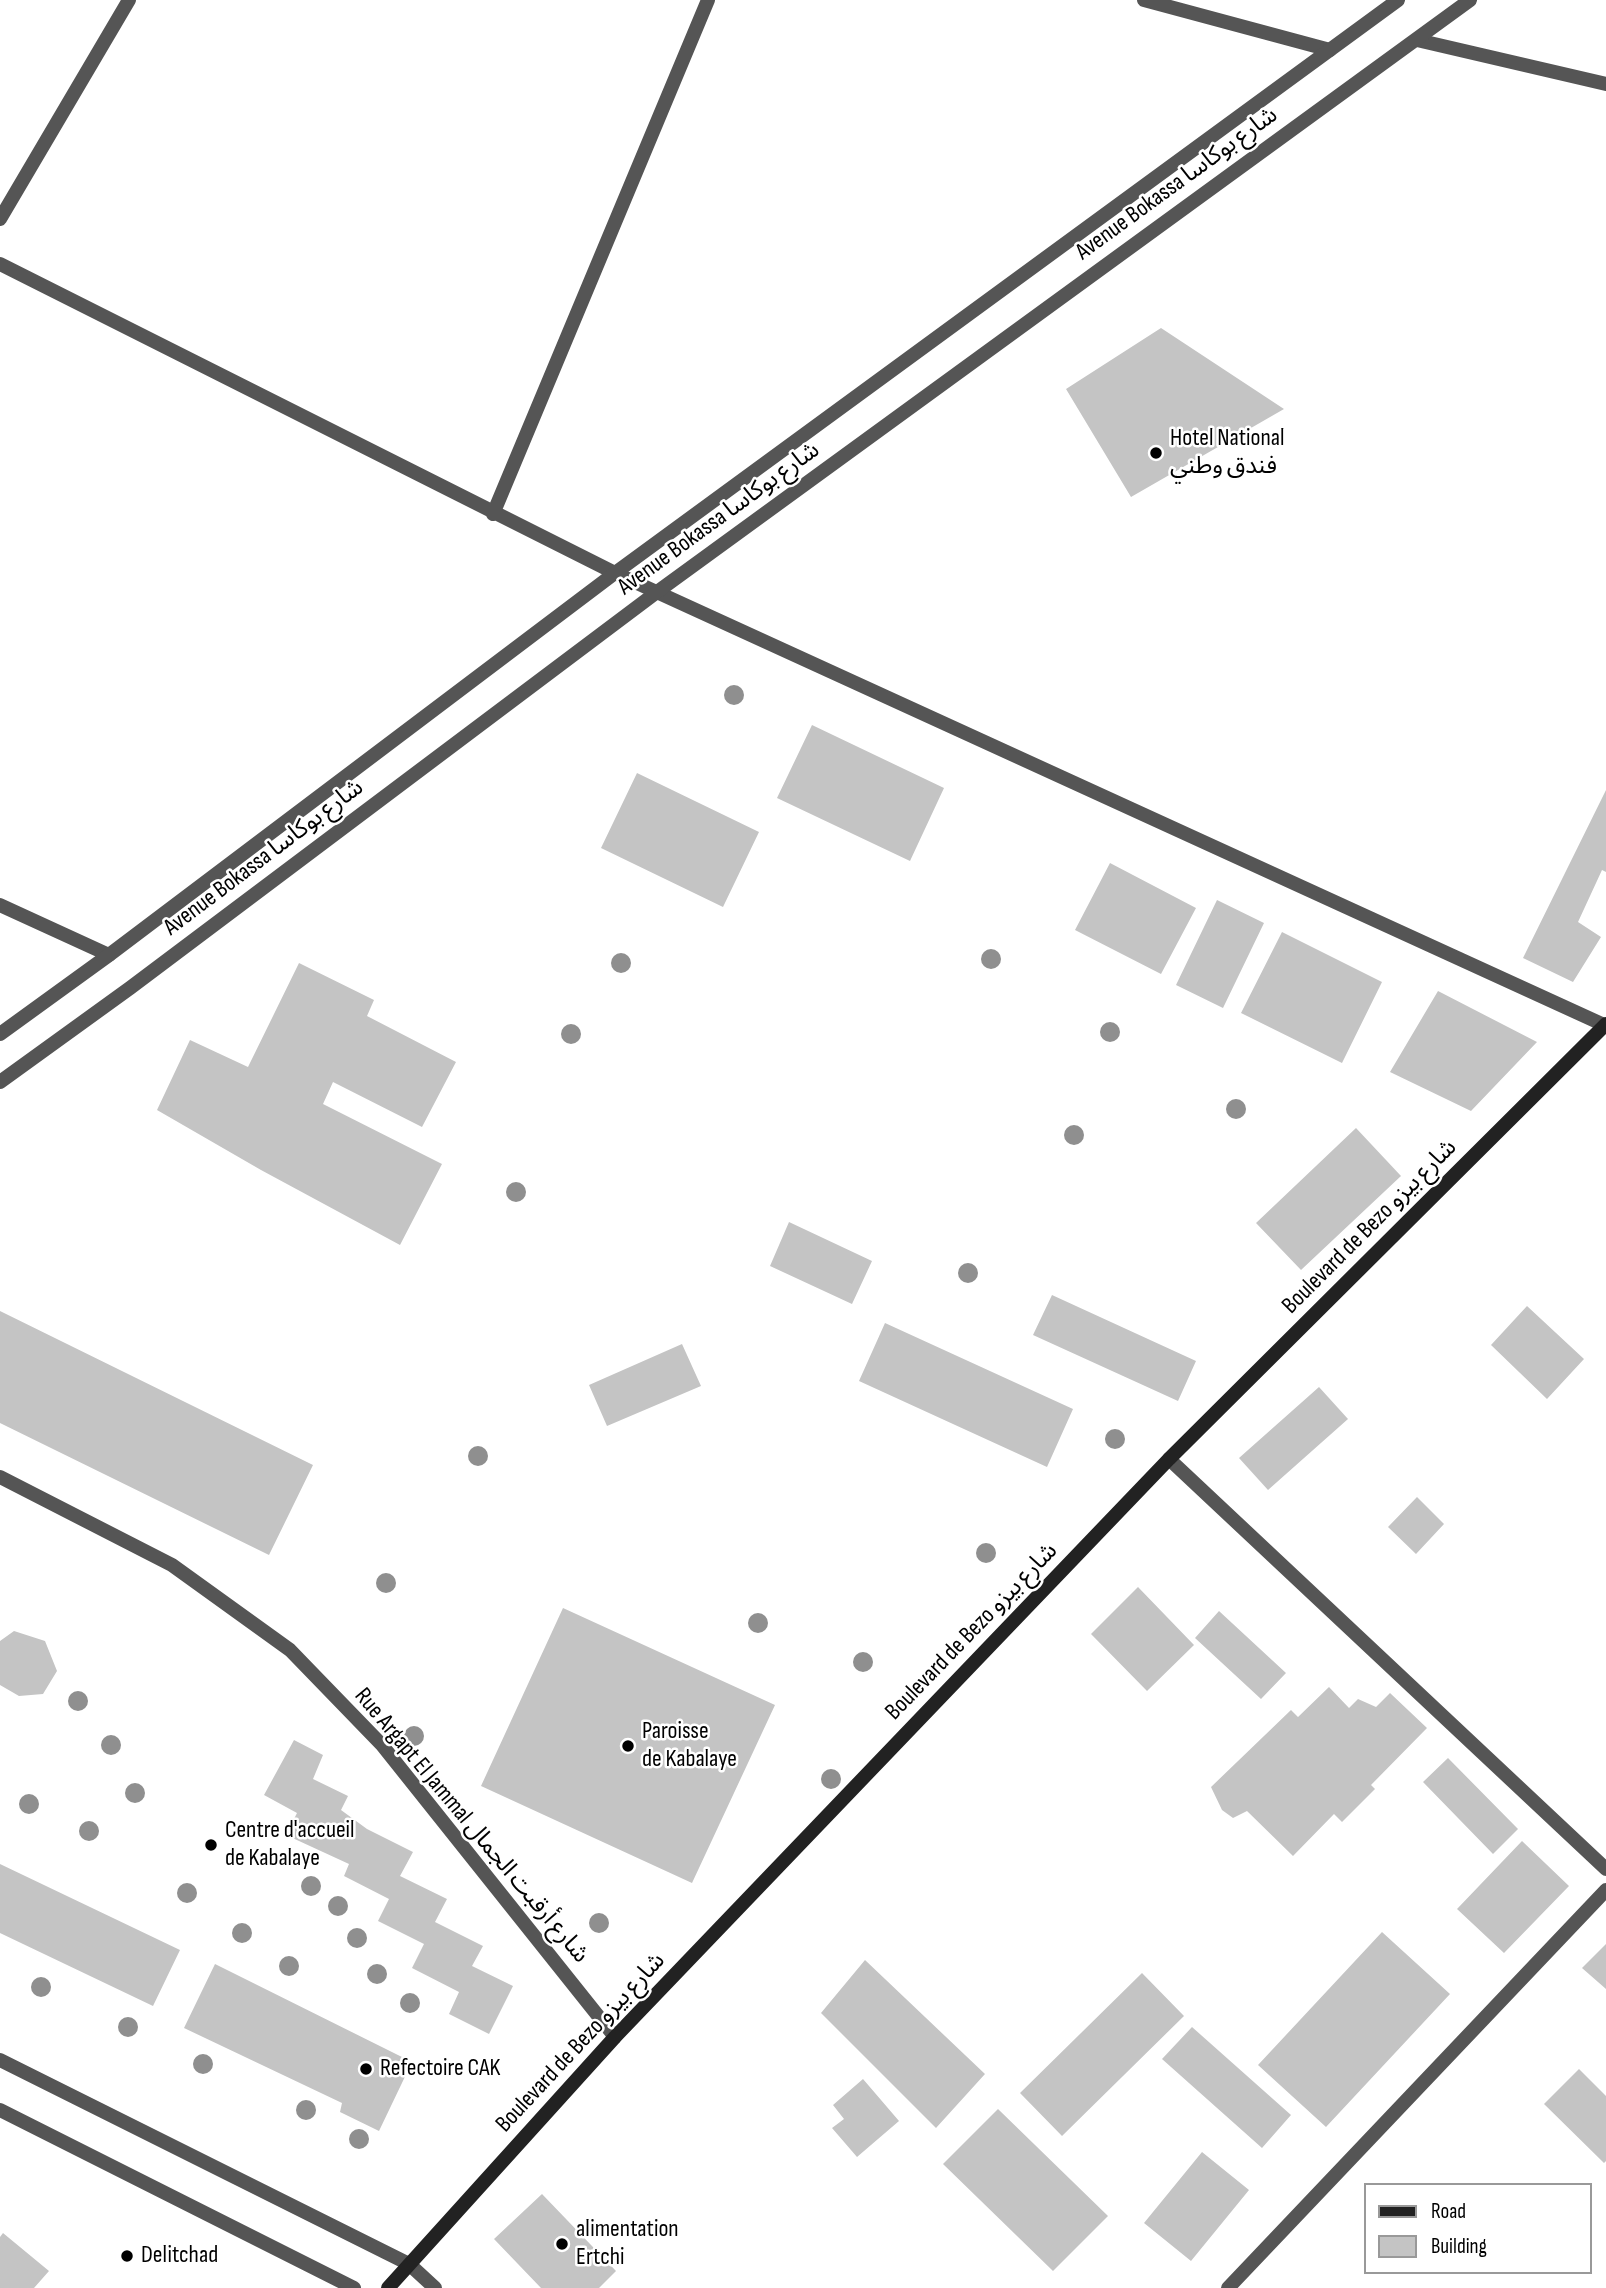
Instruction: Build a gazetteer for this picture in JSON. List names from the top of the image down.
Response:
{
  "streets": {
    "main road": ["Boulevard de Bezo شارع بيزو"],
    "street": ["Avenue Bokassa شارع بوكاسا", "Rue Argapt El Jammal شارع أرقبت الجمال"]
  },
  "crossings": [
    ["Boulevard de Bezo شارع بيزو", "Rue Argapt El Jammal شارع أرقبت الجمال"]
  ],
  "places": [
    "Hotel National فندق وطني",
    "Paroisse de Kabalaye",
    "Centre d'accueil de Kabalaye",
    "Refectoire CAK",
    "alimentation Ertchi",
    "Delitchad"
  ],
  "legend": ["Road", "Building"]
}
